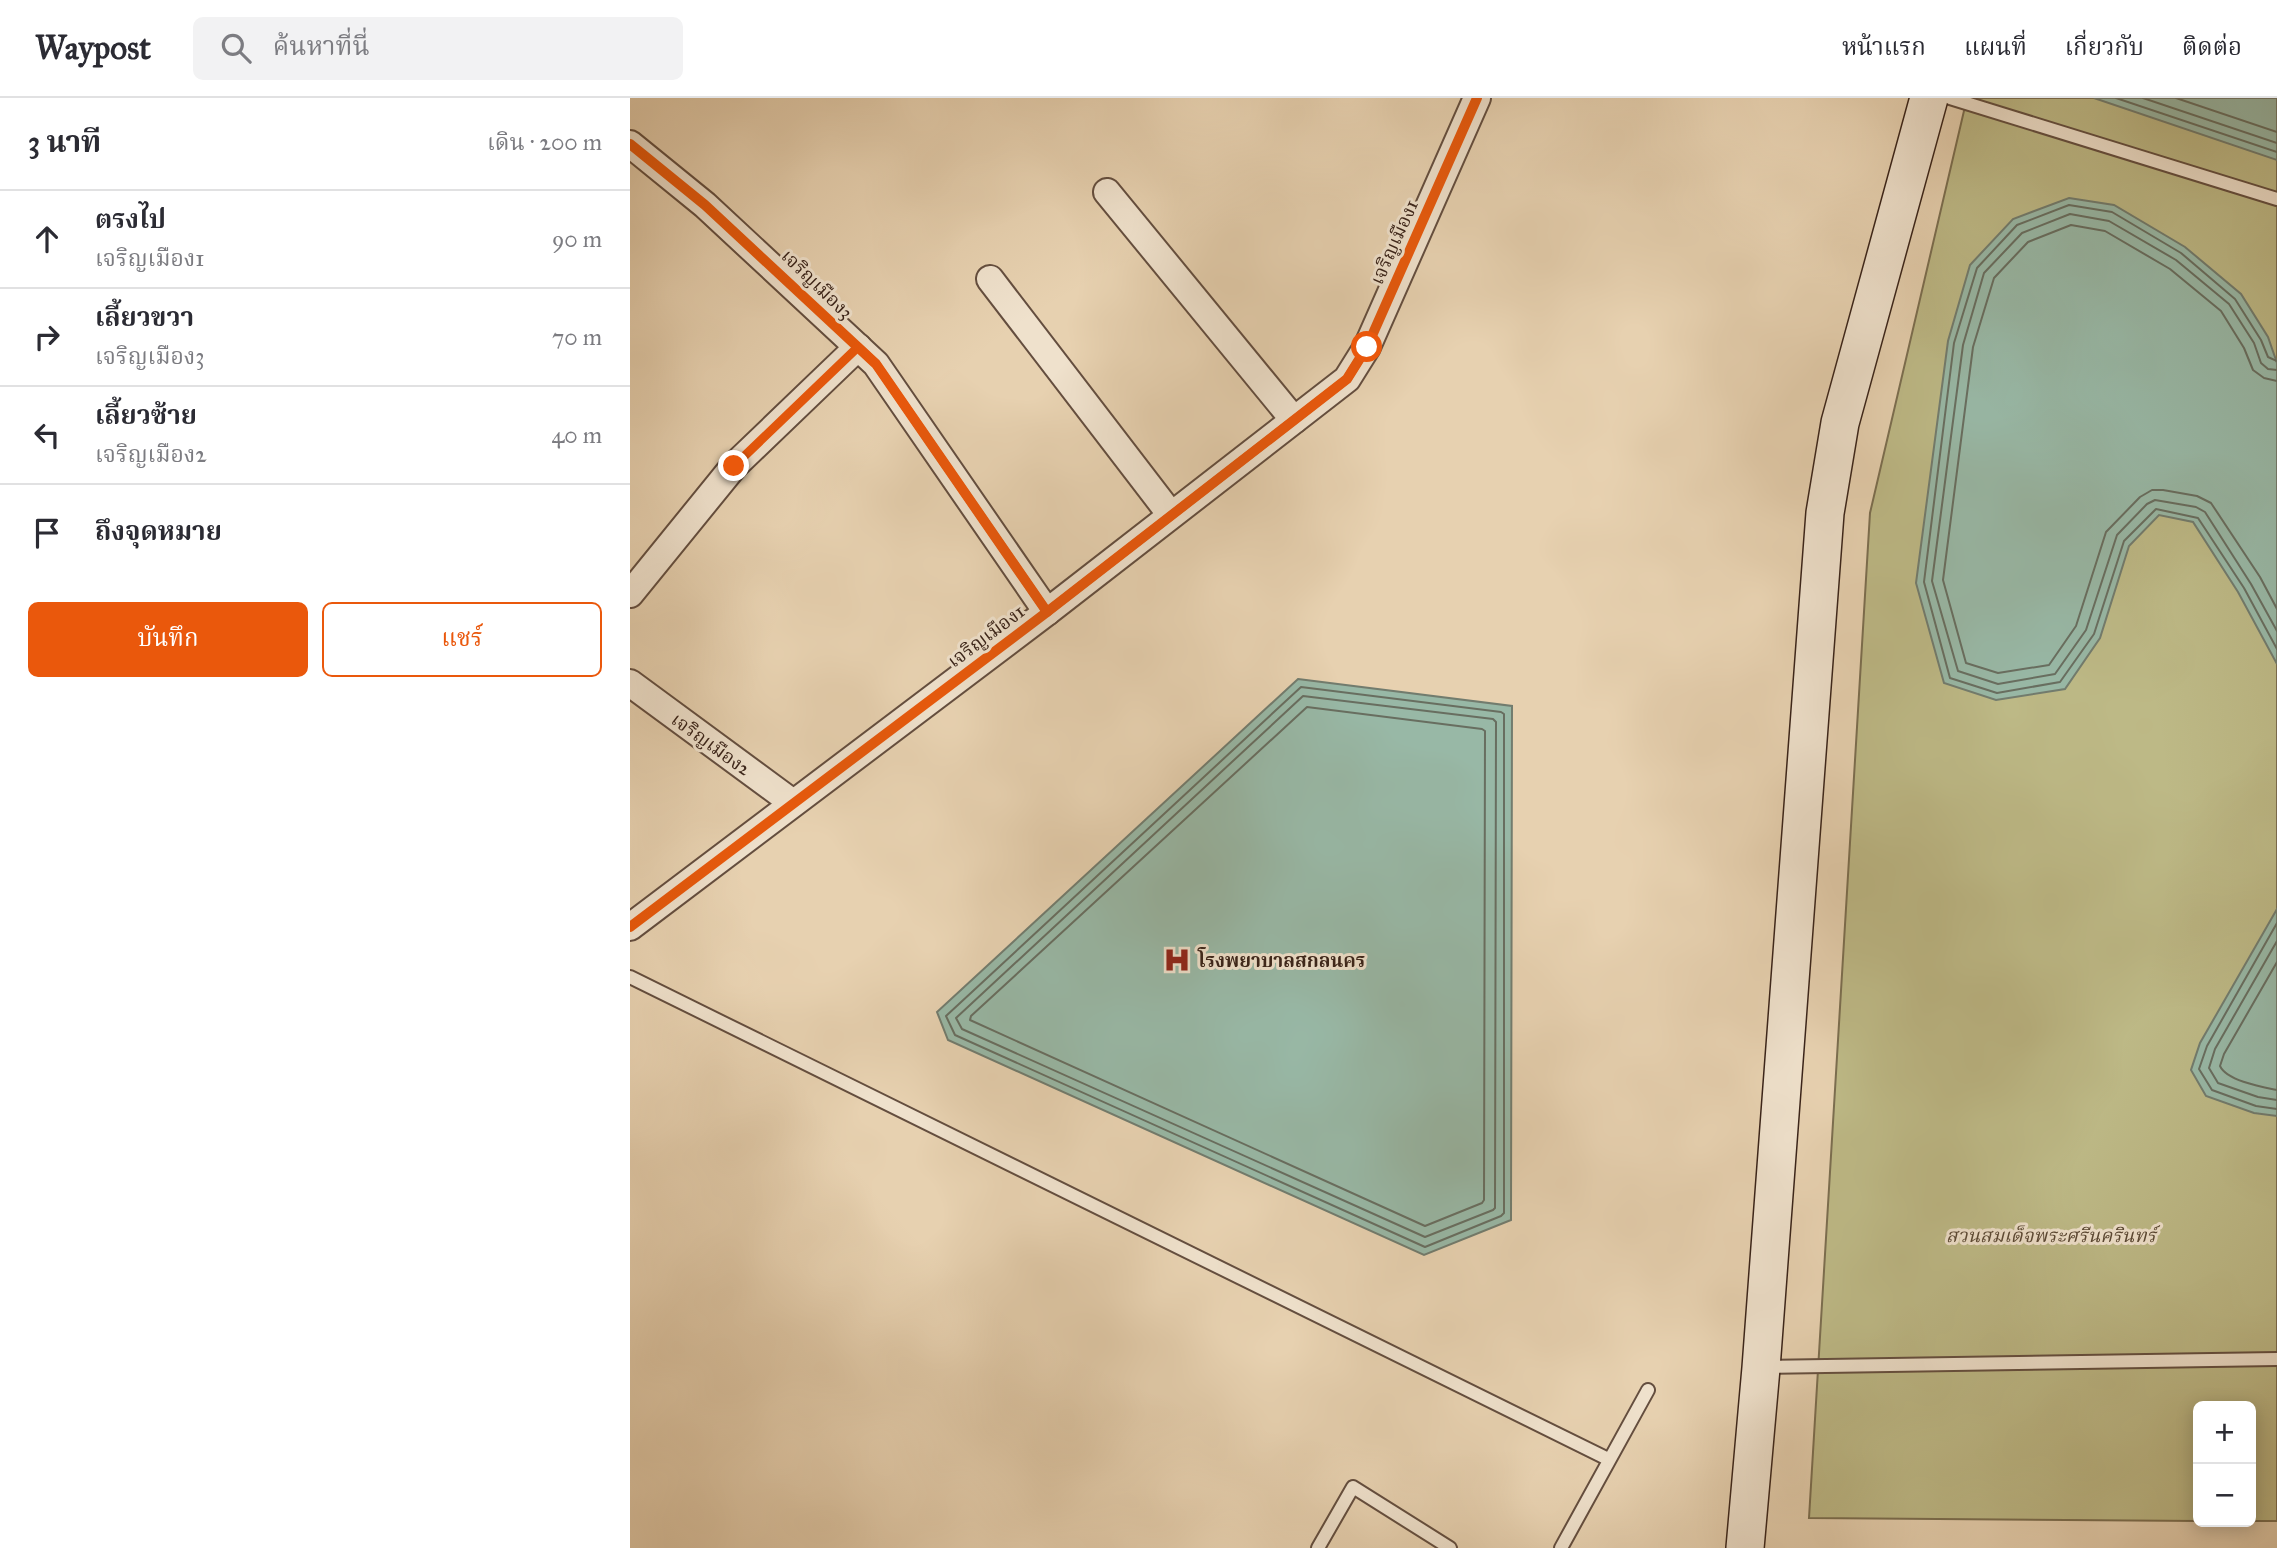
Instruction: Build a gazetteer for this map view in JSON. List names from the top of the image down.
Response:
{
  "streets": {
    "street": ["เจริญเมือง1", "เจริญเมือง3", "เจริญเมือง2"]
  },
  "crossings": [
    ["เจริญเมือง1", "เจริญเมือง3"],
    ["เจริญเมือง1", "เจริญเมือง2"]
  ],
  "parks": ["สวนสมเด็จพระศรีนครินทร์"],
  "places": {
    "hospital": ["โรงพยาบาลสกลนคร"]
  },
  "page": {
    "header": "Waypost",
    "search": "ค้นหาที่นี่",
    "nav": [
      "หน้าแรก",
      "แผนที่",
      "เกี่ยวกับ",
      "ติดต่อ"
    ],
    "heading": ["3 นาที", "เดิน · 200 m"],
    "list": [
      ["ตรงไป", "เจริญเมือง1", "90 m"],
      ["เลี้ยวขวา", "เจริญเมือง3", "70 m"],
      ["เลี้ยวซ้าย", "เจริญเมือง2", "40 m"],
      "ถึงจุดหมาย"
    ],
    "buttons": ["บันทึก", "แชร์"],
    "map_buttons": ["+", "−"]
  }
}
